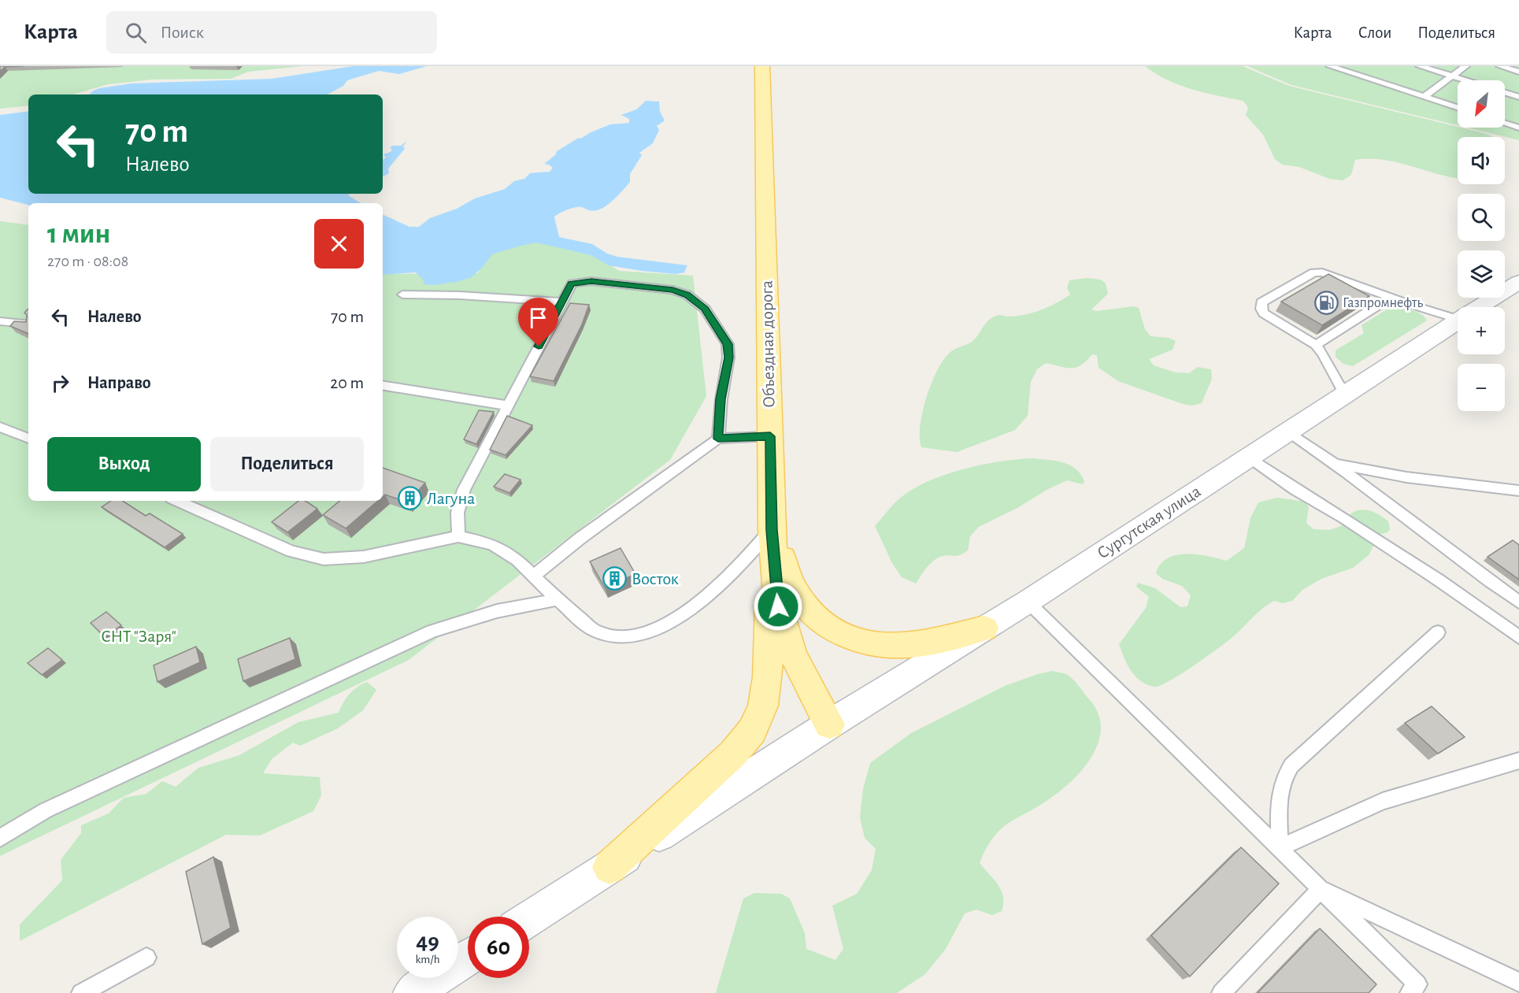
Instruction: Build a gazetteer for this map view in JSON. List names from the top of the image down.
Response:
{
  "streets": {
    "main road": ["Объездная дорога", "Сургутская улица"]
  },
  "crossings": [
    ["Объездная дорога", "Сургутская улица"]
  ],
  "parks": ["СНТ \"Заря\""],
  "places": {
    "fuel station": ["Газпромнефть"],
    "building": ["Лагуна", "Восток"]
  },
  "north": "bottom left",
  "page": {
    "header": "Карта",
    "search": "Поиск",
    "nav": ["Карта", "Слои", "Поделиться"],
    "map_buttons": ["+", "−"],
    "turn": ["70 m", "Налево"],
    "heading": ["1 мин", "270 m · 08:08"],
    "list": [
      {
        "name": "Налево",
        "value": "70 m"
      },
      {
        "name": "Направо",
        "value": "20 m"
      }
    ],
    "buttons": ["Выход", "Поделиться"],
    "speed": "49 km/h",
    "limit": "60"
  }
}
